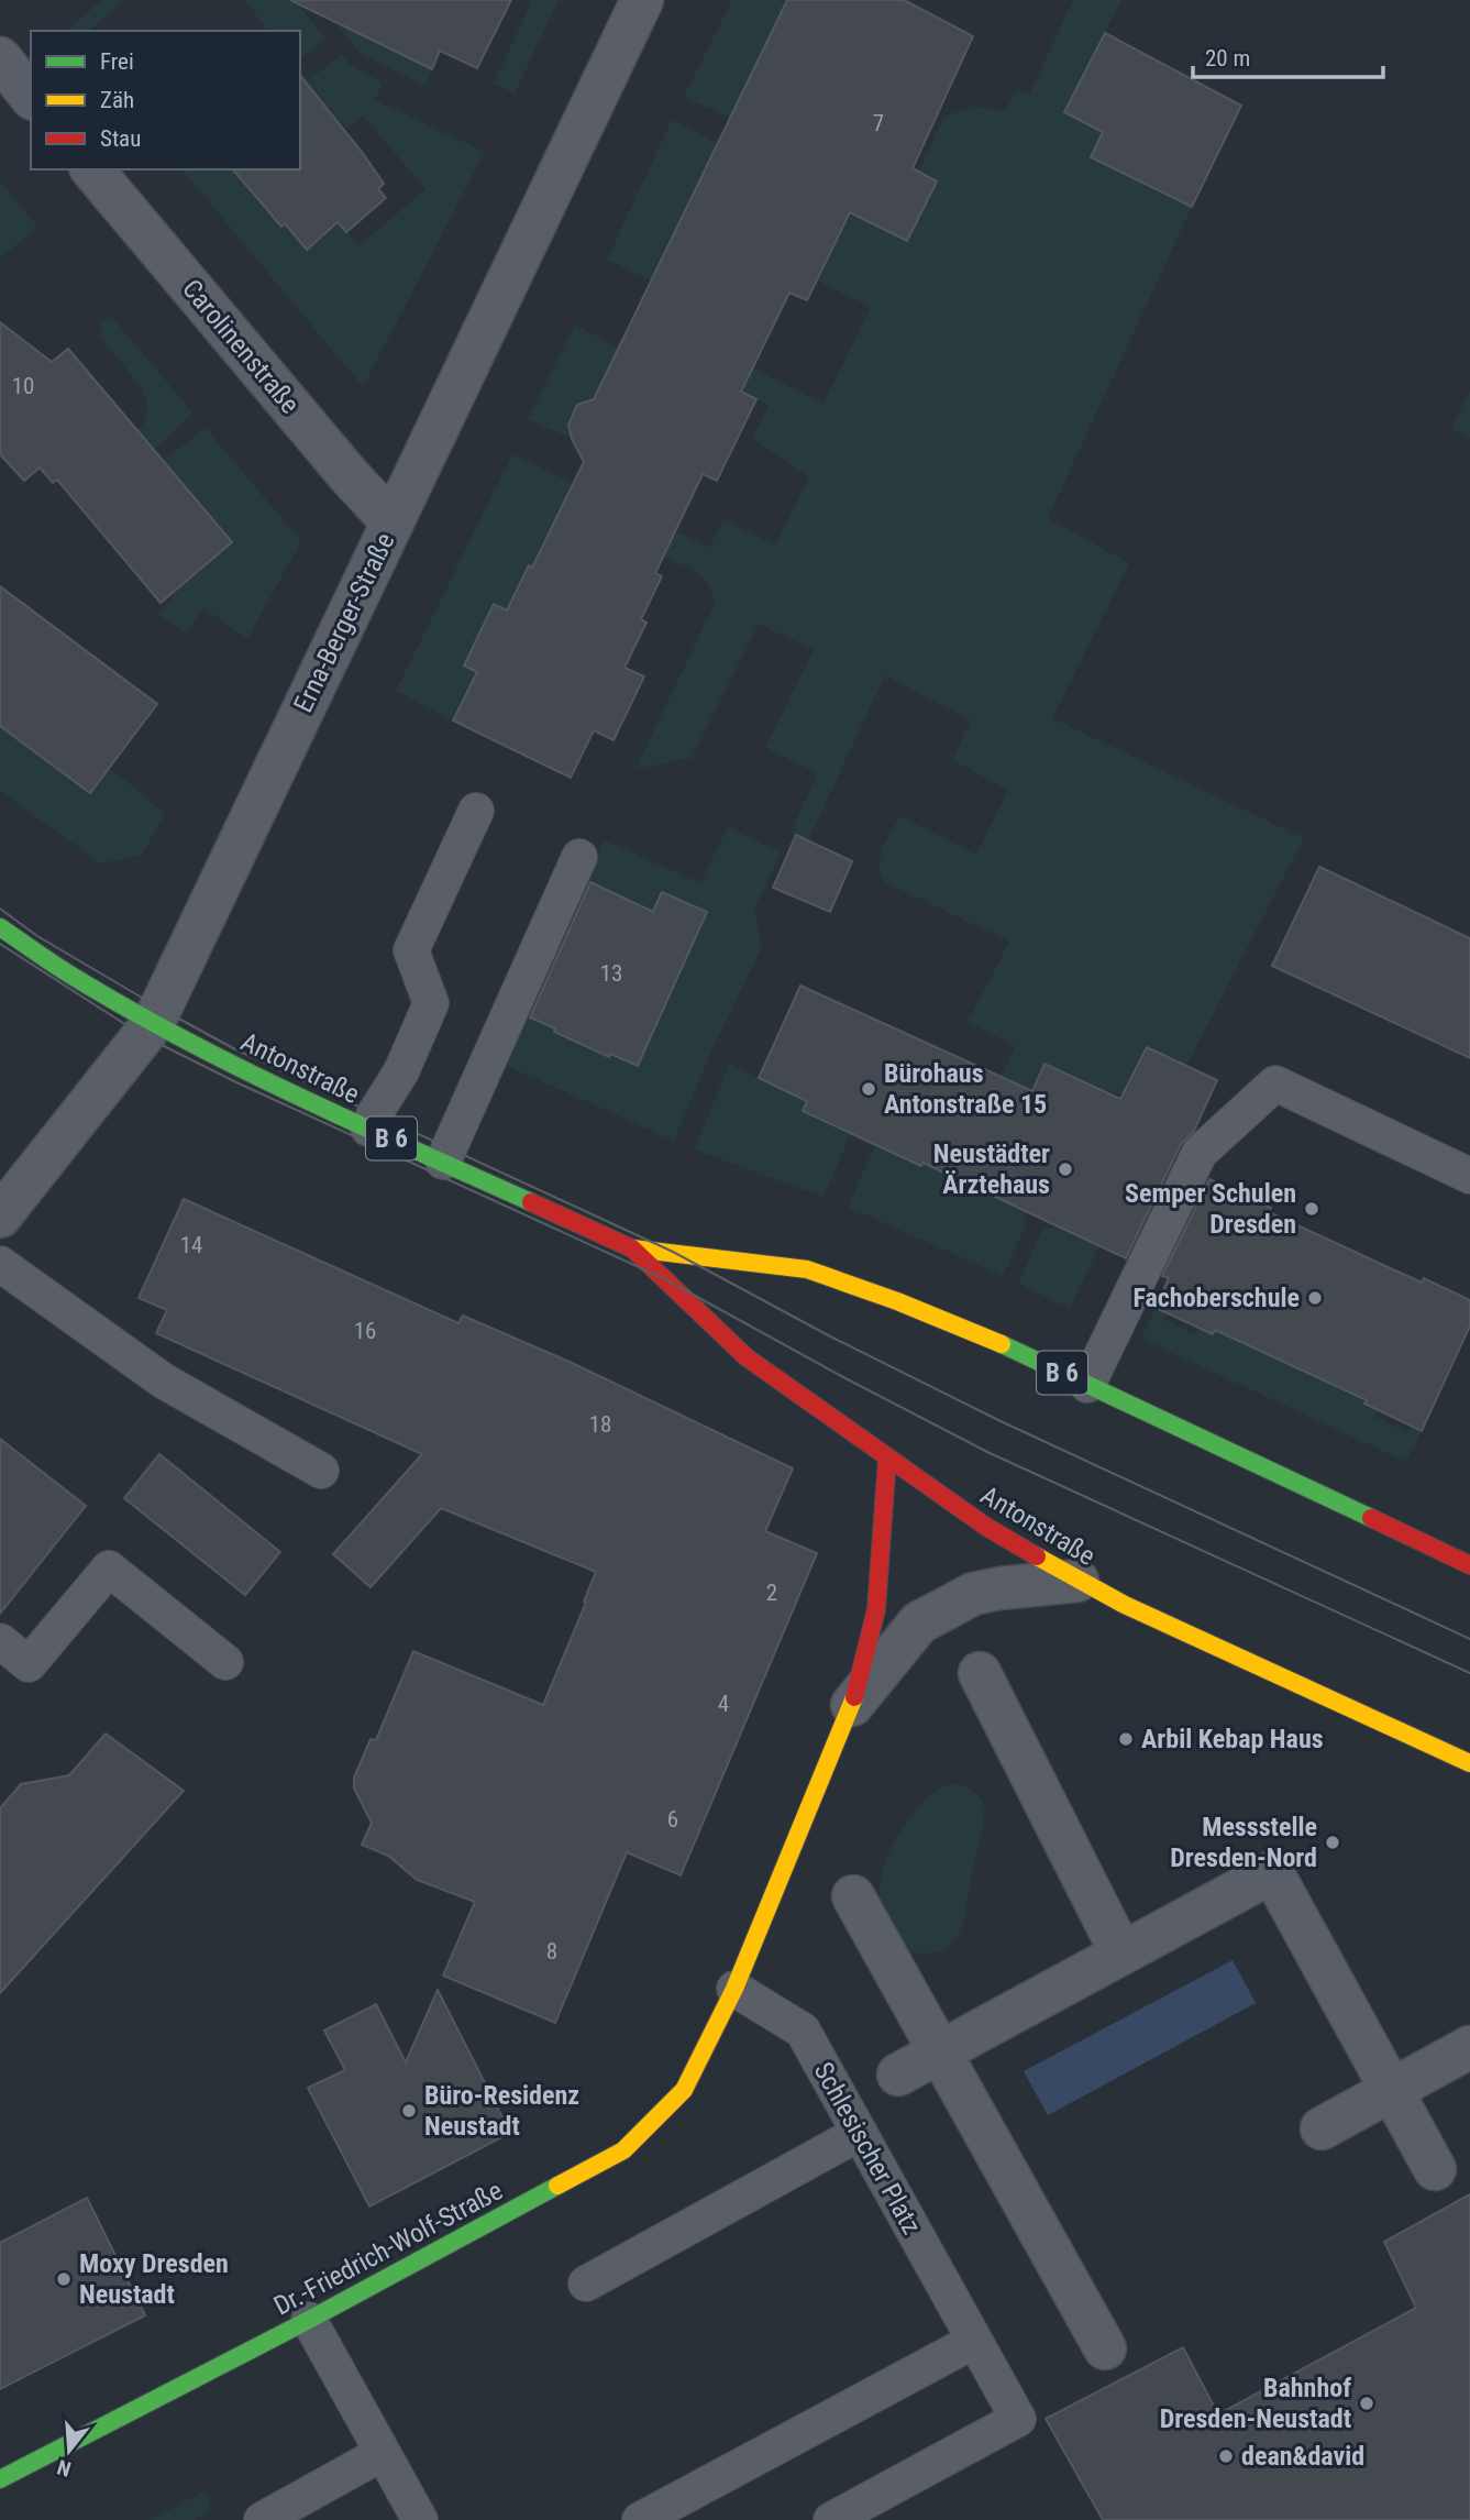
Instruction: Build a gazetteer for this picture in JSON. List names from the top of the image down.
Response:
{
  "streets": {
    "main road": ["Antonstraße", "B 6", "Dr.-Friedrich-Wolf-Straße"],
    "street": ["Carolinenstraße", "Erna-Berger-Straße"],
    "lane": ["Schlesischer Platz"]
  },
  "crossings": [
    ["Carolinenstraße", "Erna-Berger-Straße"],
    ["Erna-Berger-Straße", "Antonstraße"],
    ["Schlesischer Platz", "Dr.-Friedrich-Wolf-Straße"]
  ],
  "places": [
    "Bürohaus Antonstraße 15",
    "Neustädter Ärztehaus",
    "Semper Schulen Dresden",
    "Fachoberschule",
    "Arbil Kebap Haus",
    "Messstelle Dresden-Nord",
    "Büro-Residenz Neustadt",
    "Moxy Dresden Neustadt",
    "Bahnhof Dresden-Neustadt",
    "dean&david"
  ],
  "house_numbers": [
    "7",
    "10",
    "13",
    "14",
    "16",
    "18",
    "2",
    "4",
    "6",
    "8"
  ],
  "legend": ["Frei", "Zäh", "Stau"],
  "scale_bar": "20 m",
  "north": "bottom"
}
